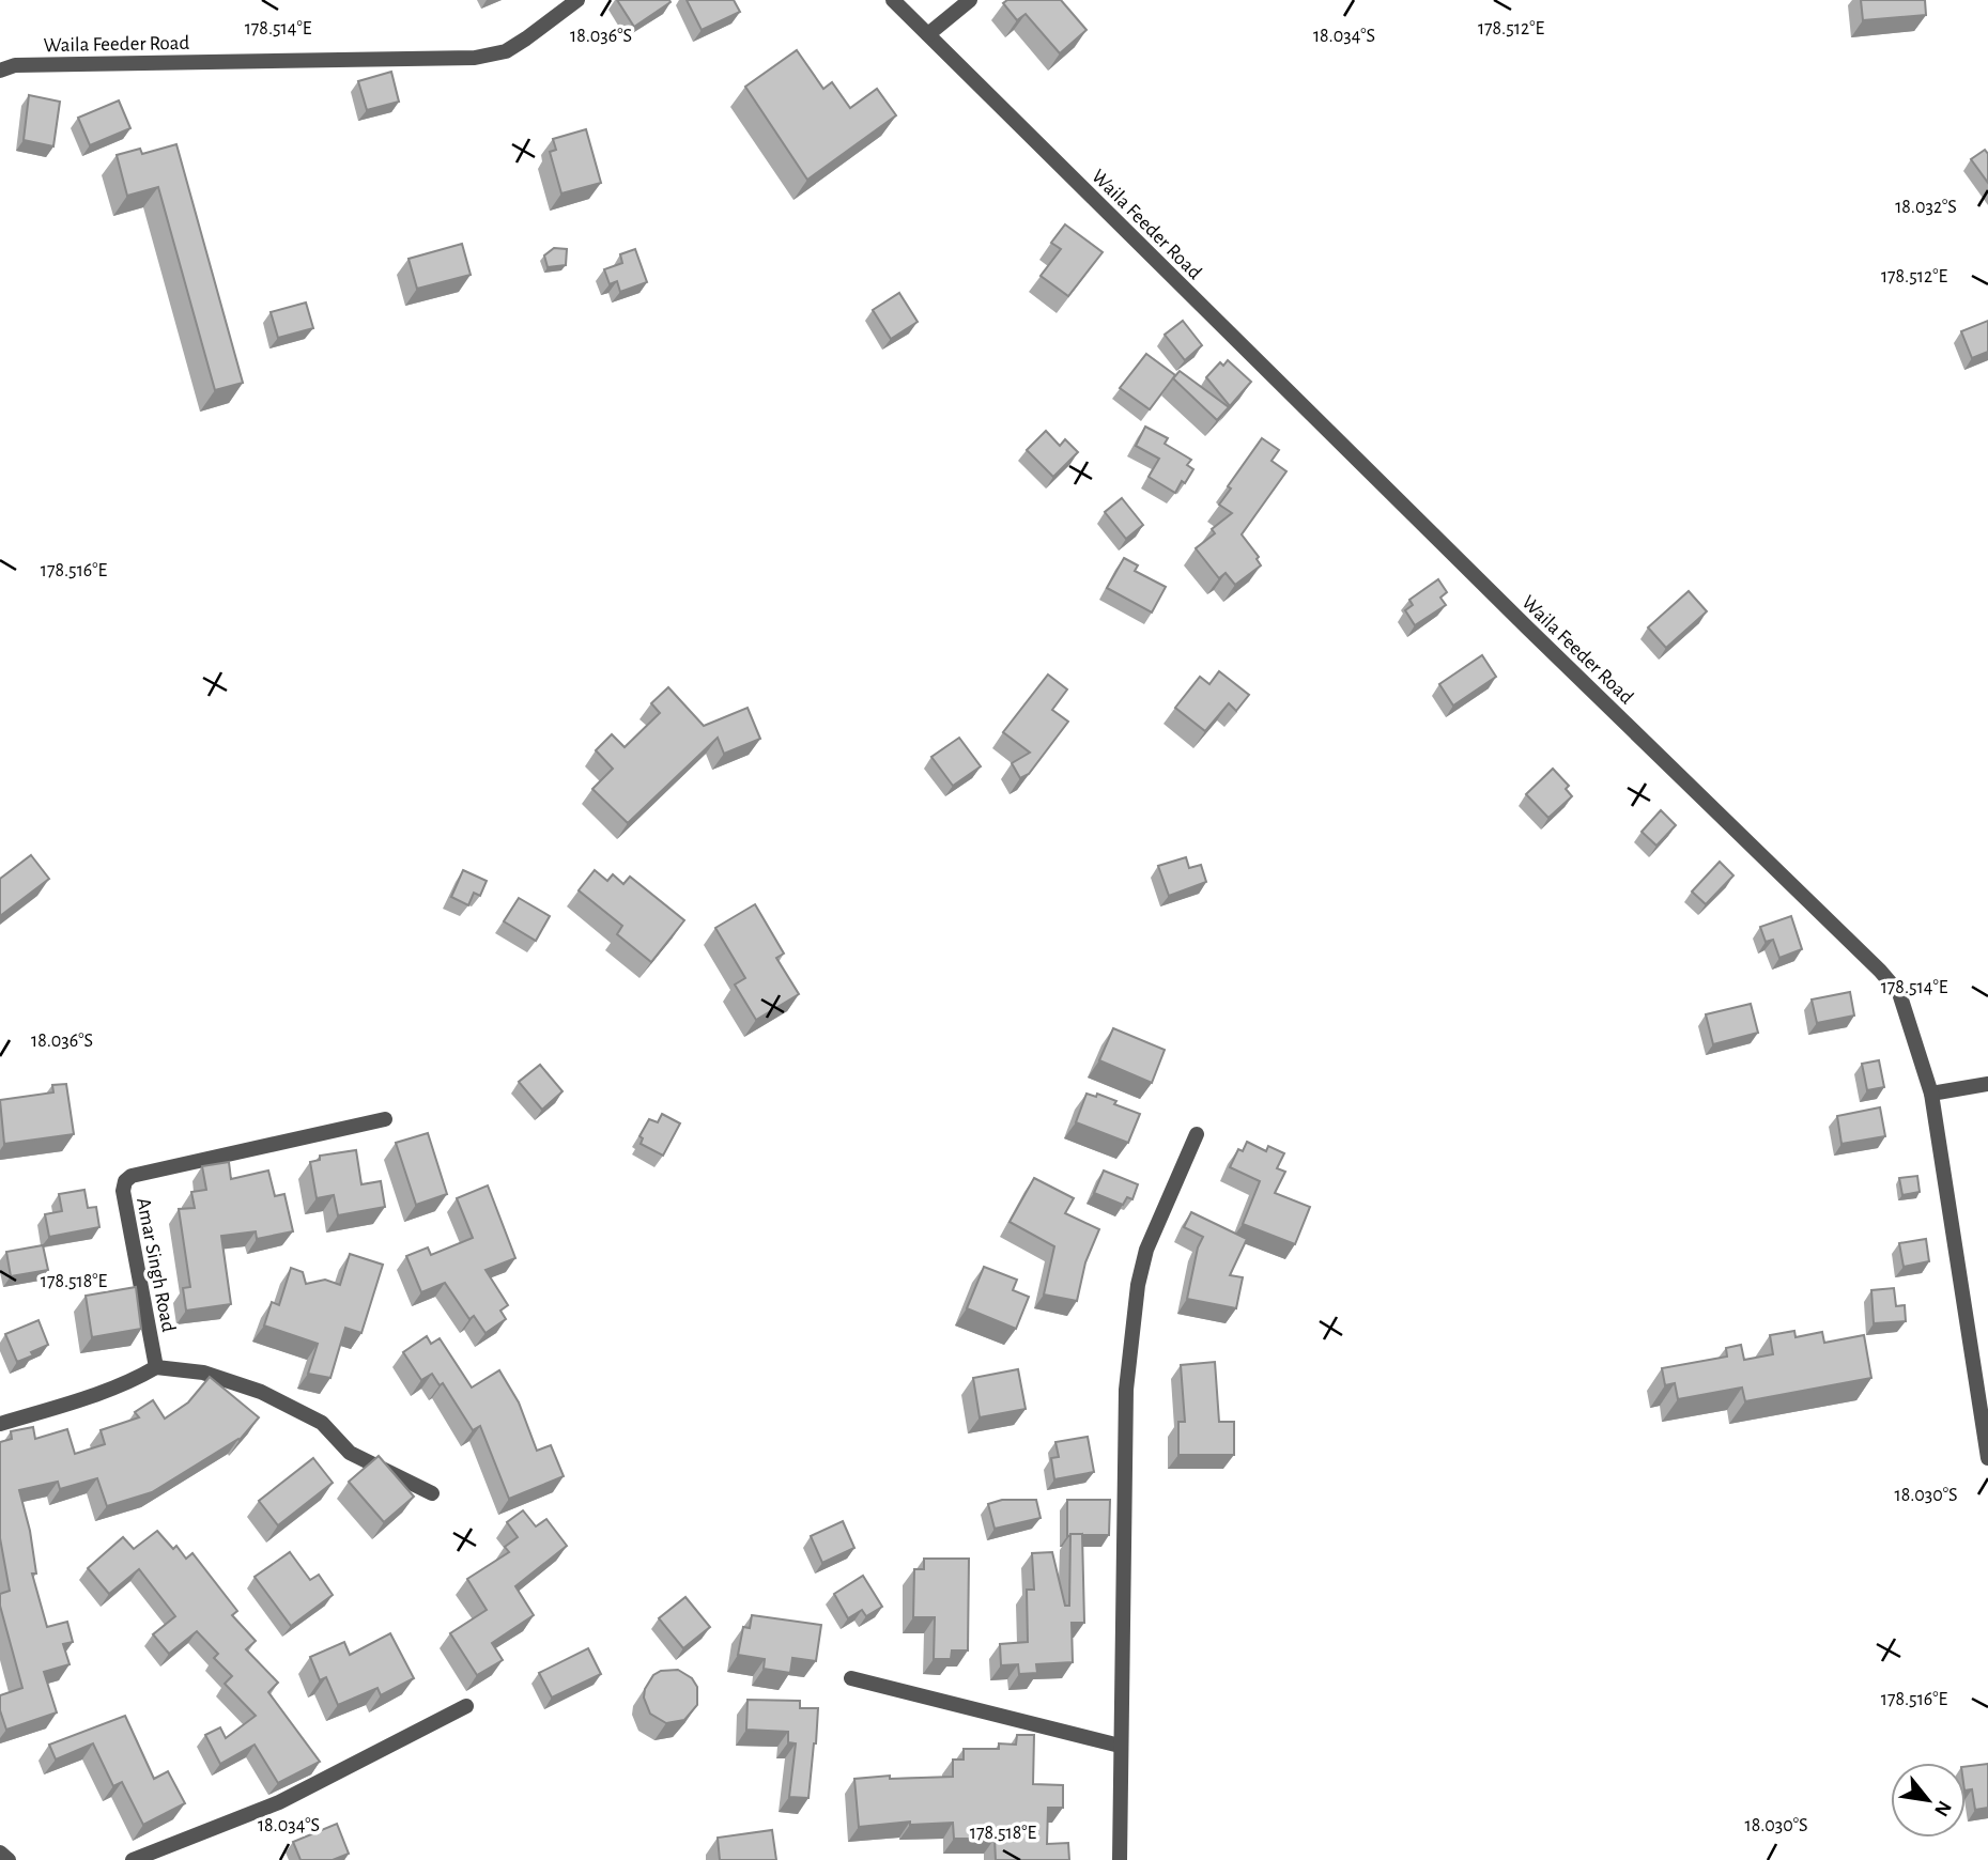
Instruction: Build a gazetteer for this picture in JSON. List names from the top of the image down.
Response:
{
  "streets": {
    "street": ["Waila Feeder Road", "Amar Singh Road"]
  },
  "north": "bottom right",
  "coordinates": [
    "178.514°E",
    "178.512°E",
    "18.036°S",
    "18.034°S",
    "18.032°S",
    "178.516°E",
    "178.518°E",
    "18.030°S"
  ]
}
